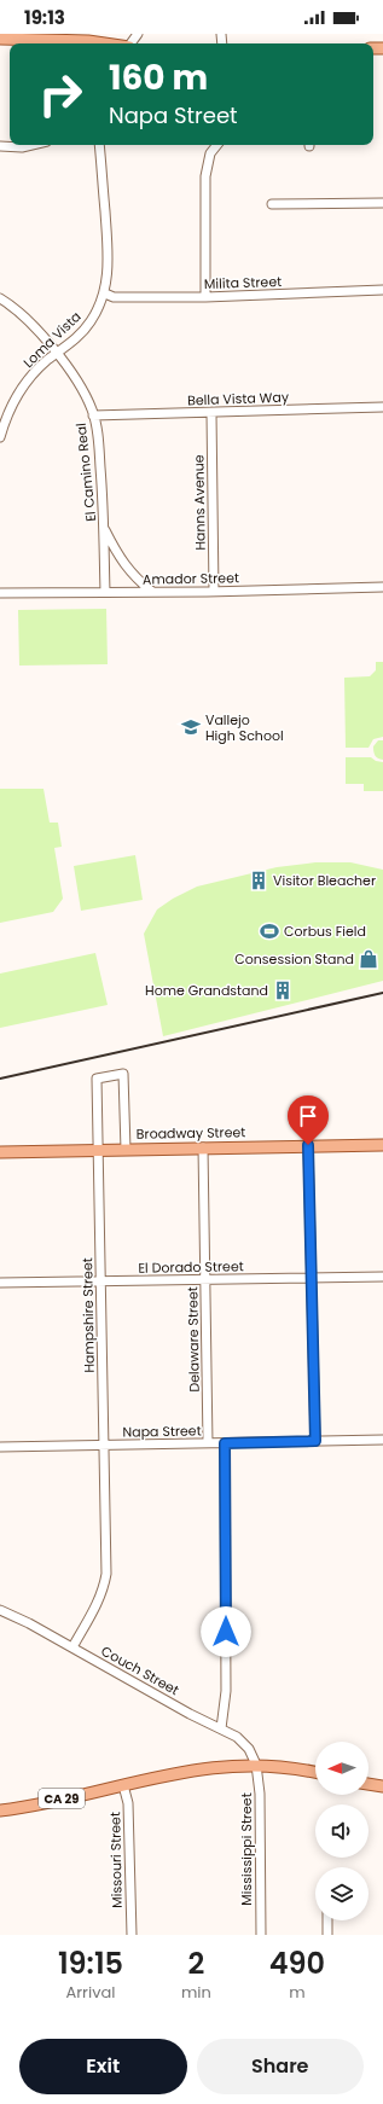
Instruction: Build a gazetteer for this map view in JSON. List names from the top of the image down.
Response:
{
  "streets": {
    "main road": ["Broadway Street", "CA 29"],
    "street": [
      "Milita Street",
      "Loma Vista",
      "Bella Vista Way",
      "El Camino Real",
      "Hanns Avenue",
      "Amador Street",
      "El Dorado Street",
      "Hampshire Street",
      "Delaware Street",
      "Napa Street",
      "Couch Street",
      "Mississippi Street",
      "Missouri Street"
    ]
  },
  "crossings": [
    ["Milita Street", "Loma Vista"],
    ["Loma Vista", "El Camino Real"],
    ["Bella Vista Way", "El Camino Real"],
    ["Bella Vista Way", "Hanns Avenue"],
    ["El Camino Real", "Amador Street"],
    ["Hanns Avenue", "Amador Street"],
    ["Broadway Street", "Hampshire Street"],
    ["Broadway Street", "Delaware Street"],
    ["El Dorado Street", "Hampshire Street"],
    ["El Dorado Street", "Delaware Street"],
    ["Hampshire Street", "Napa Street"],
    ["Hampshire Street", "Couch Street"],
    ["Delaware Street", "Napa Street"],
    ["Couch Street", "CA 29"],
    ["Couch Street", "Mississippi Street"],
    ["CA 29", "Mississippi Street"],
    ["CA 29", "Missouri Street"]
  ],
  "places": {
    "school or university": ["Vallejo High School"],
    "building": ["Visitor Bleacher", "Home Grandstand"],
    "sports": ["Corbus Field"],
    "shop": ["Consession Stand"]
  },
  "north": "left",
  "page": {
    "status": "19:13",
    "turn": ["160 m", "Napa Street"],
    "eta": [
      "19:15",
      "Arrival",
      "2",
      "min",
      "490",
      "m"
    ],
    "buttons": ["Exit", "Share"]
  }
}
